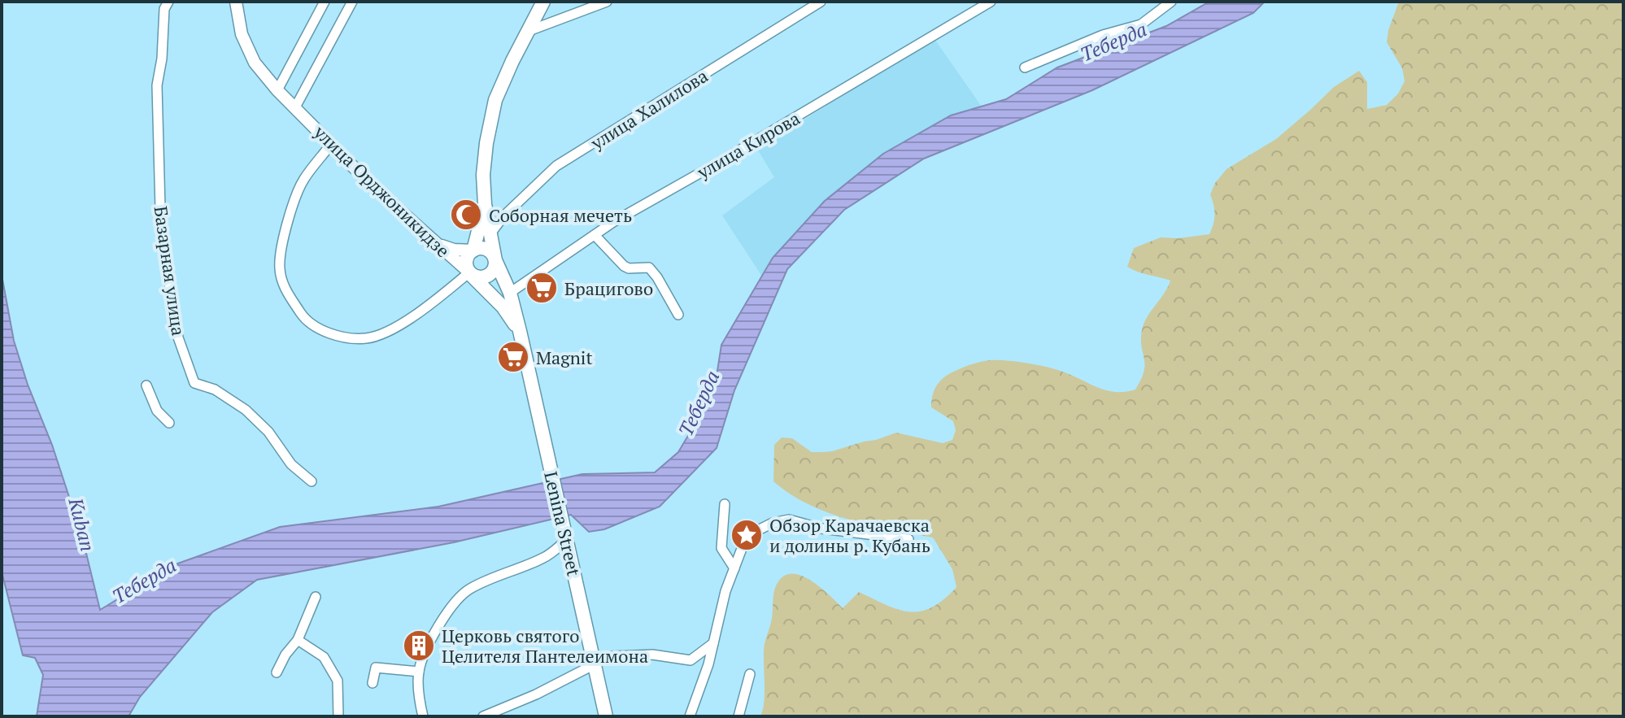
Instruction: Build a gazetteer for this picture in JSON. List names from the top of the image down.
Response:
{
  "streets": {
    "main road": ["Lenina Street"],
    "street": [
      "улица Халилова",
      "улица Кирова",
      "улица Орджоникидзе",
      "Базарная улица"
    ]
  },
  "crossings": [
    ["улица Халилова", "Lenina Street"],
    ["улица Кирова", "Lenina Street"],
    ["улица Орджоникидзе", "Lenina Street"]
  ],
  "water": ["Теберда", "Kuban"],
  "places": {
    "mosque": ["Соборная мечеть"],
    "supermarket": ["Брацигово", "Magnit"],
    "place": ["Обзор Карачаевска и долины р. Кубань"],
    "building": ["Церковь святого Целителя Пантелеимона"]
  }
}
